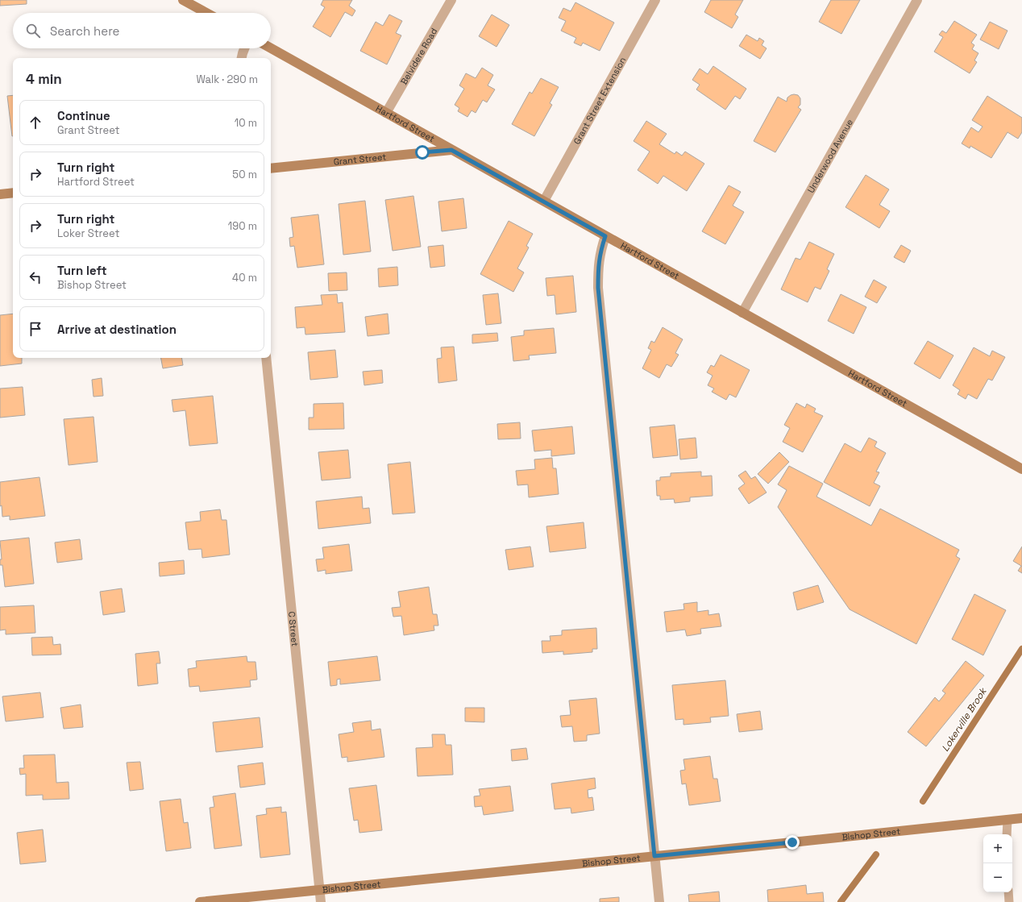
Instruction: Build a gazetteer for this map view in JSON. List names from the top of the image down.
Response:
{
  "streets": {
    "street": [
      "Belvidere Road",
      "Grant Street Extension",
      "Hartford Street",
      "Underwood Avenue",
      "Grant Street",
      "C Street",
      "Bishop Street"
    ]
  },
  "crossings": [
    ["Belvidere Road", "Hartford Street"],
    ["Grant Street Extension", "Hartford Street"],
    ["Hartford Street", "Underwood Avenue"],
    ["Hartford Street", "Grant Street"],
    ["C Street", "Bishop Street"]
  ],
  "water": ["Lokerville Brook"],
  "page": {
    "search": "Search here",
    "heading": ["4 min", "Walk · 290 m"],
    "list": [
      ["Continue", "Grant Street", "10 m"],
      ["Turn right", "Hartford Street", "50 m"],
      ["Turn right", "Loker Street", "190 m"],
      ["Turn left", "Bishop Street", "40 m"],
      "Arrive at destination"
    ],
    "map_buttons": ["+", "−"]
  }
}
